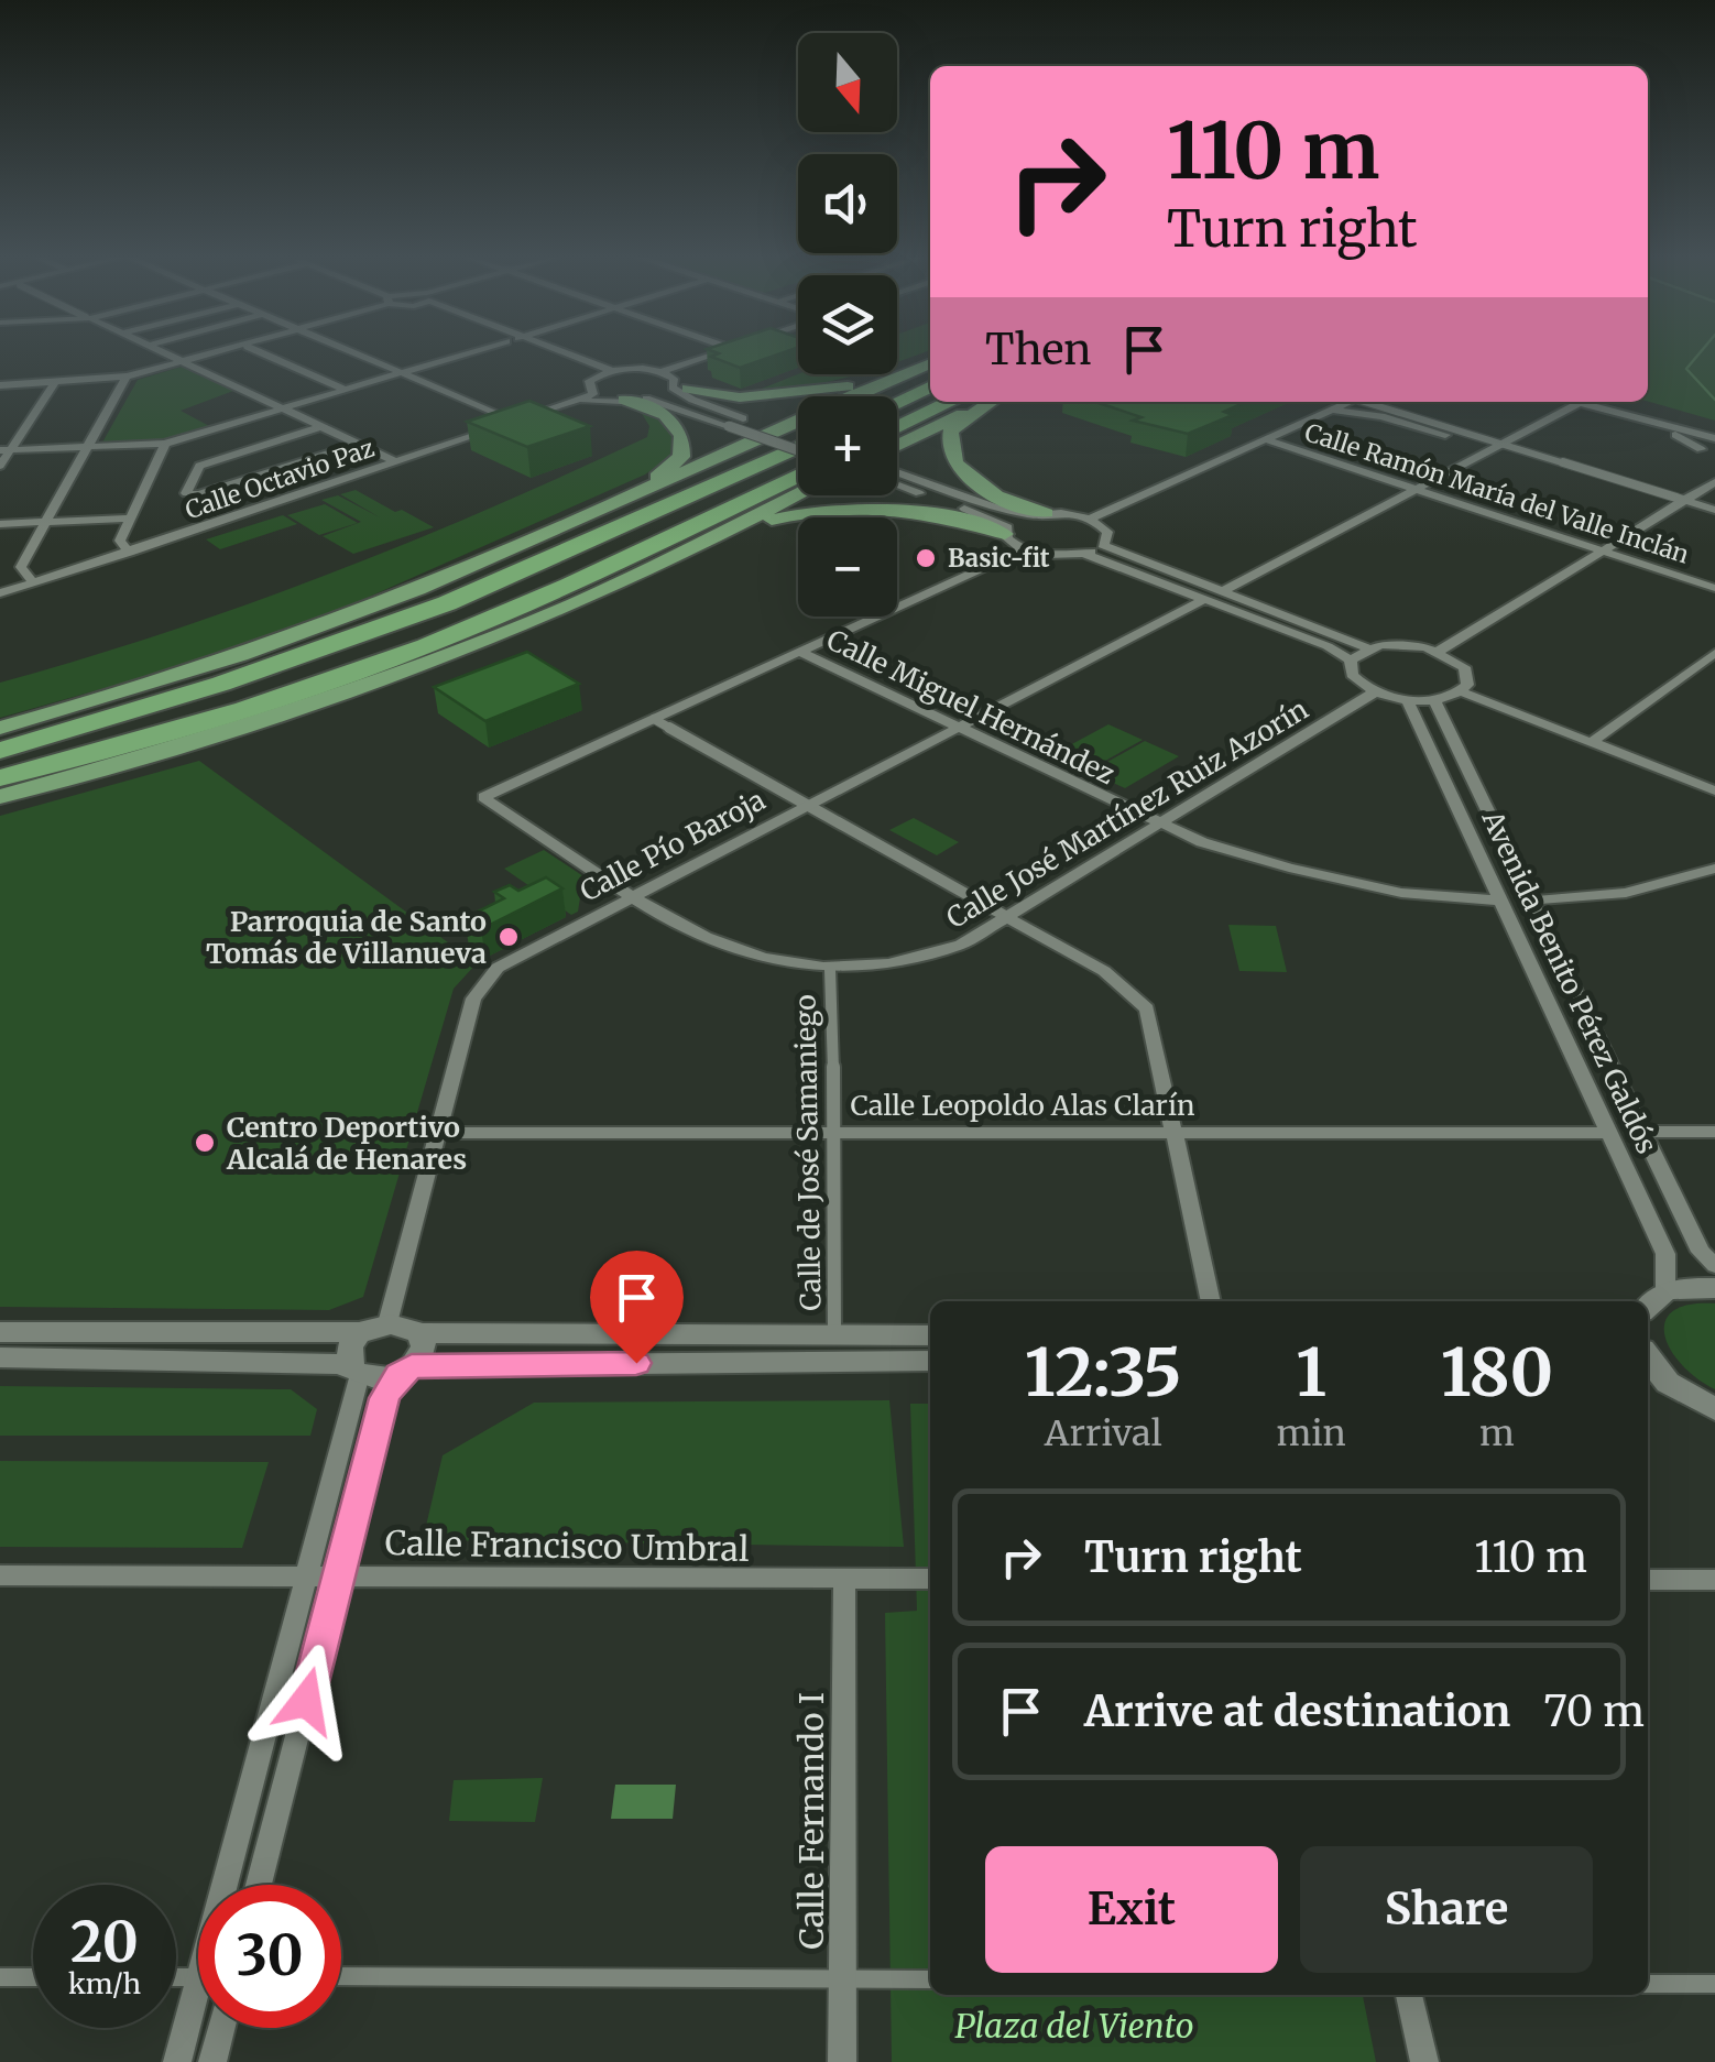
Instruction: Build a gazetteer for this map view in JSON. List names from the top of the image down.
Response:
{
  "streets": {
    "street": [
      "Calle Octavio Paz",
      "Calle Ramón María del Valle Inclán",
      "Calle Miguel Hernández",
      "Calle José Martínez Ruiz Azorín",
      "Calle Pío Baroja",
      "Avenida Benito Pérez Galdós",
      "Calle Leopoldo Alas Clarín",
      "Calle de José Samaniego",
      "Calle Francisco Umbral",
      "Calle Fernando I"
    ]
  },
  "crossings": [
    ["Calle Miguel Hernández", "Calle José Martínez Ruiz Azorín"],
    ["Calle Miguel Hernández", "Calle Pío Baroja"],
    ["Calle Miguel Hernández", "Avenida Benito Pérez Galdós"],
    ["Calle José Martínez Ruiz Azorín", "Calle Pío Baroja"],
    ["Calle José Martínez Ruiz Azorín", "Calle de José Samaniego"],
    ["Calle Pío Baroja", "Calle Leopoldo Alas Clarín"],
    ["Avenida Benito Pérez Galdós", "Calle Leopoldo Alas Clarín"],
    ["Calle Leopoldo Alas Clarín", "Calle de José Samaniego"],
    ["Calle Francisco Umbral", "Calle Fernando I"]
  ],
  "parks": ["Plaza del Viento"],
  "places": ["Basic-fit", "Parroquia de Santo Tomás de Villanueva", "Centro Deportivo Alcalá de Henares"],
  "north": "bottom",
  "page": {
    "map_buttons": ["+", "−"],
    "turn": ["110 m", "Turn right"],
    "then": "Then",
    "eta": [
      "12:35",
      "Arrival",
      "1",
      "min",
      "180",
      "m"
    ],
    "list": [
      {
        "name": "Turn right",
        "value": "110 m"
      },
      {
        "name": "Arrive at destination",
        "value": "70 m"
      }
    ],
    "buttons": ["Exit", "Share"],
    "speed": "20 km/h",
    "limit": "30"
  }
}
